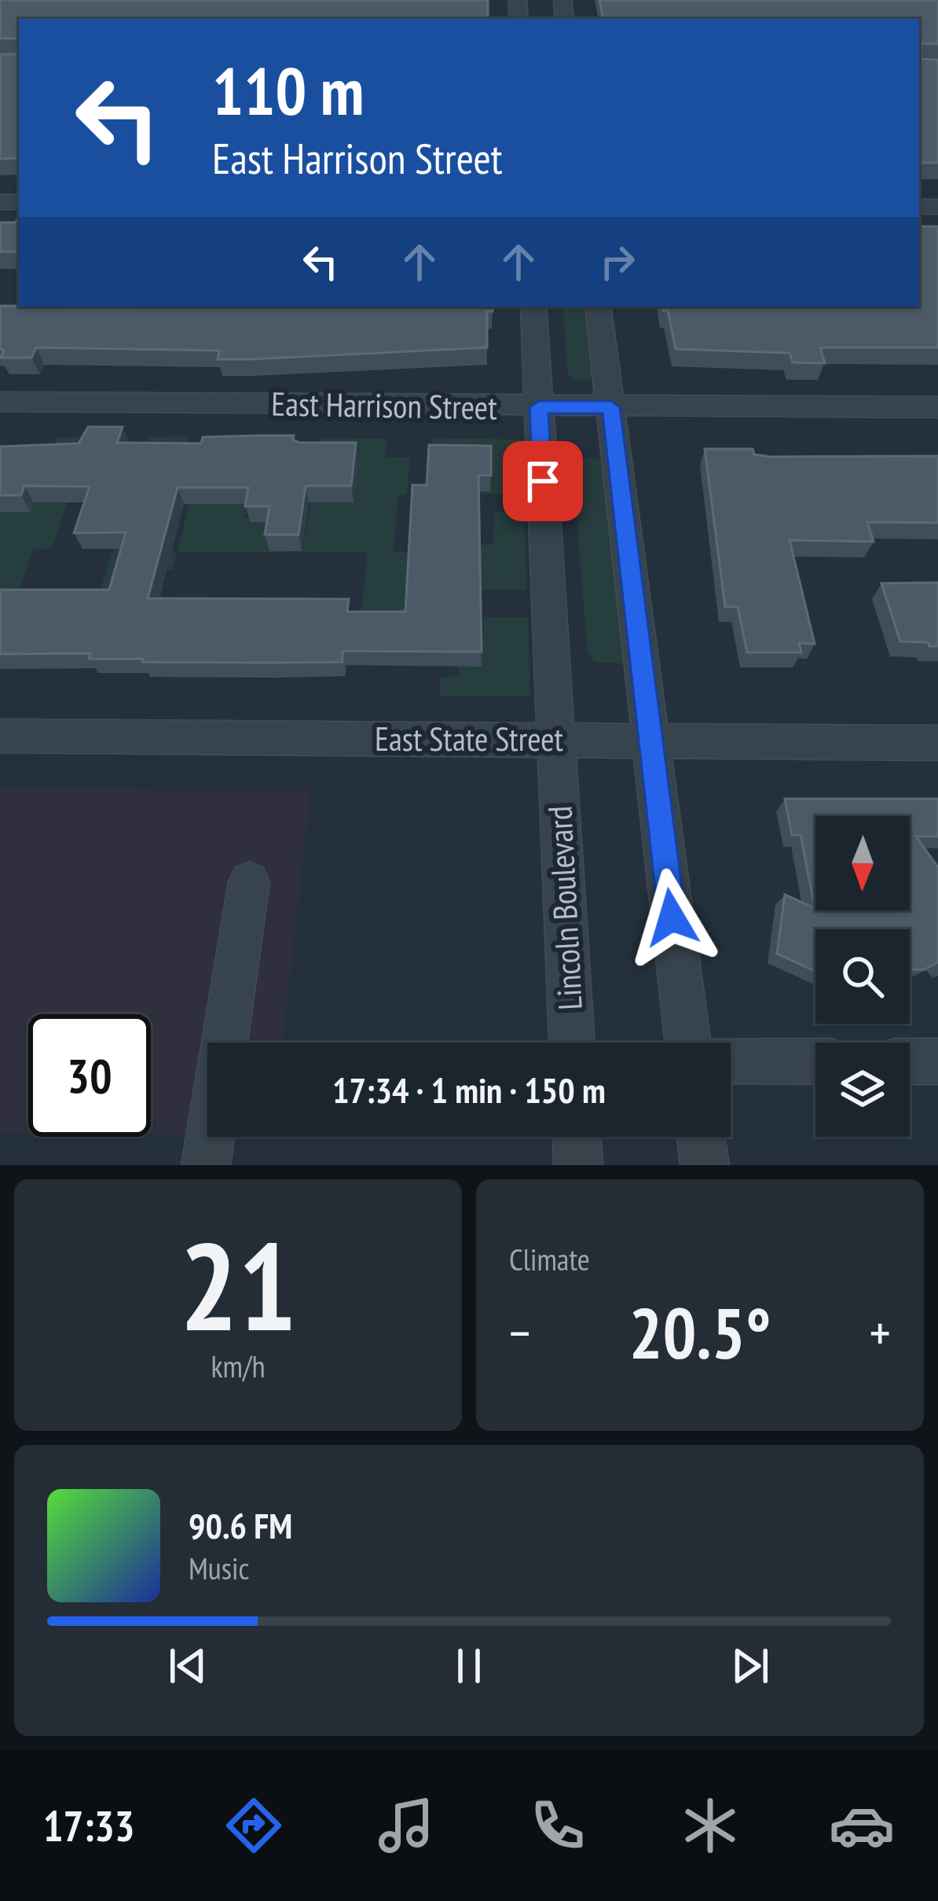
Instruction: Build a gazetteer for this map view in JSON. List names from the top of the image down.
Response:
{
  "streets": {
    "street": ["East Harrison Street", "East State Street", "Lincoln Boulevard"]
  },
  "crossings": [
    ["East Harrison Street", "Lincoln Boulevard"],
    ["East State Street", "Lincoln Boulevard"]
  ],
  "north": "bottom",
  "page": {
    "turn": ["110 m", "East Harrison Street"],
    "limit": "30",
    "trip": "17:34 · 1 min · 150 m",
    "tile": [
      ["21", "km/h"],
      "Climate"
    ],
    "heat": ["−", "20.5°", "+"],
    "song": ["90.6 FM", "Music"],
    "tabs": "17:33"
  }
}
